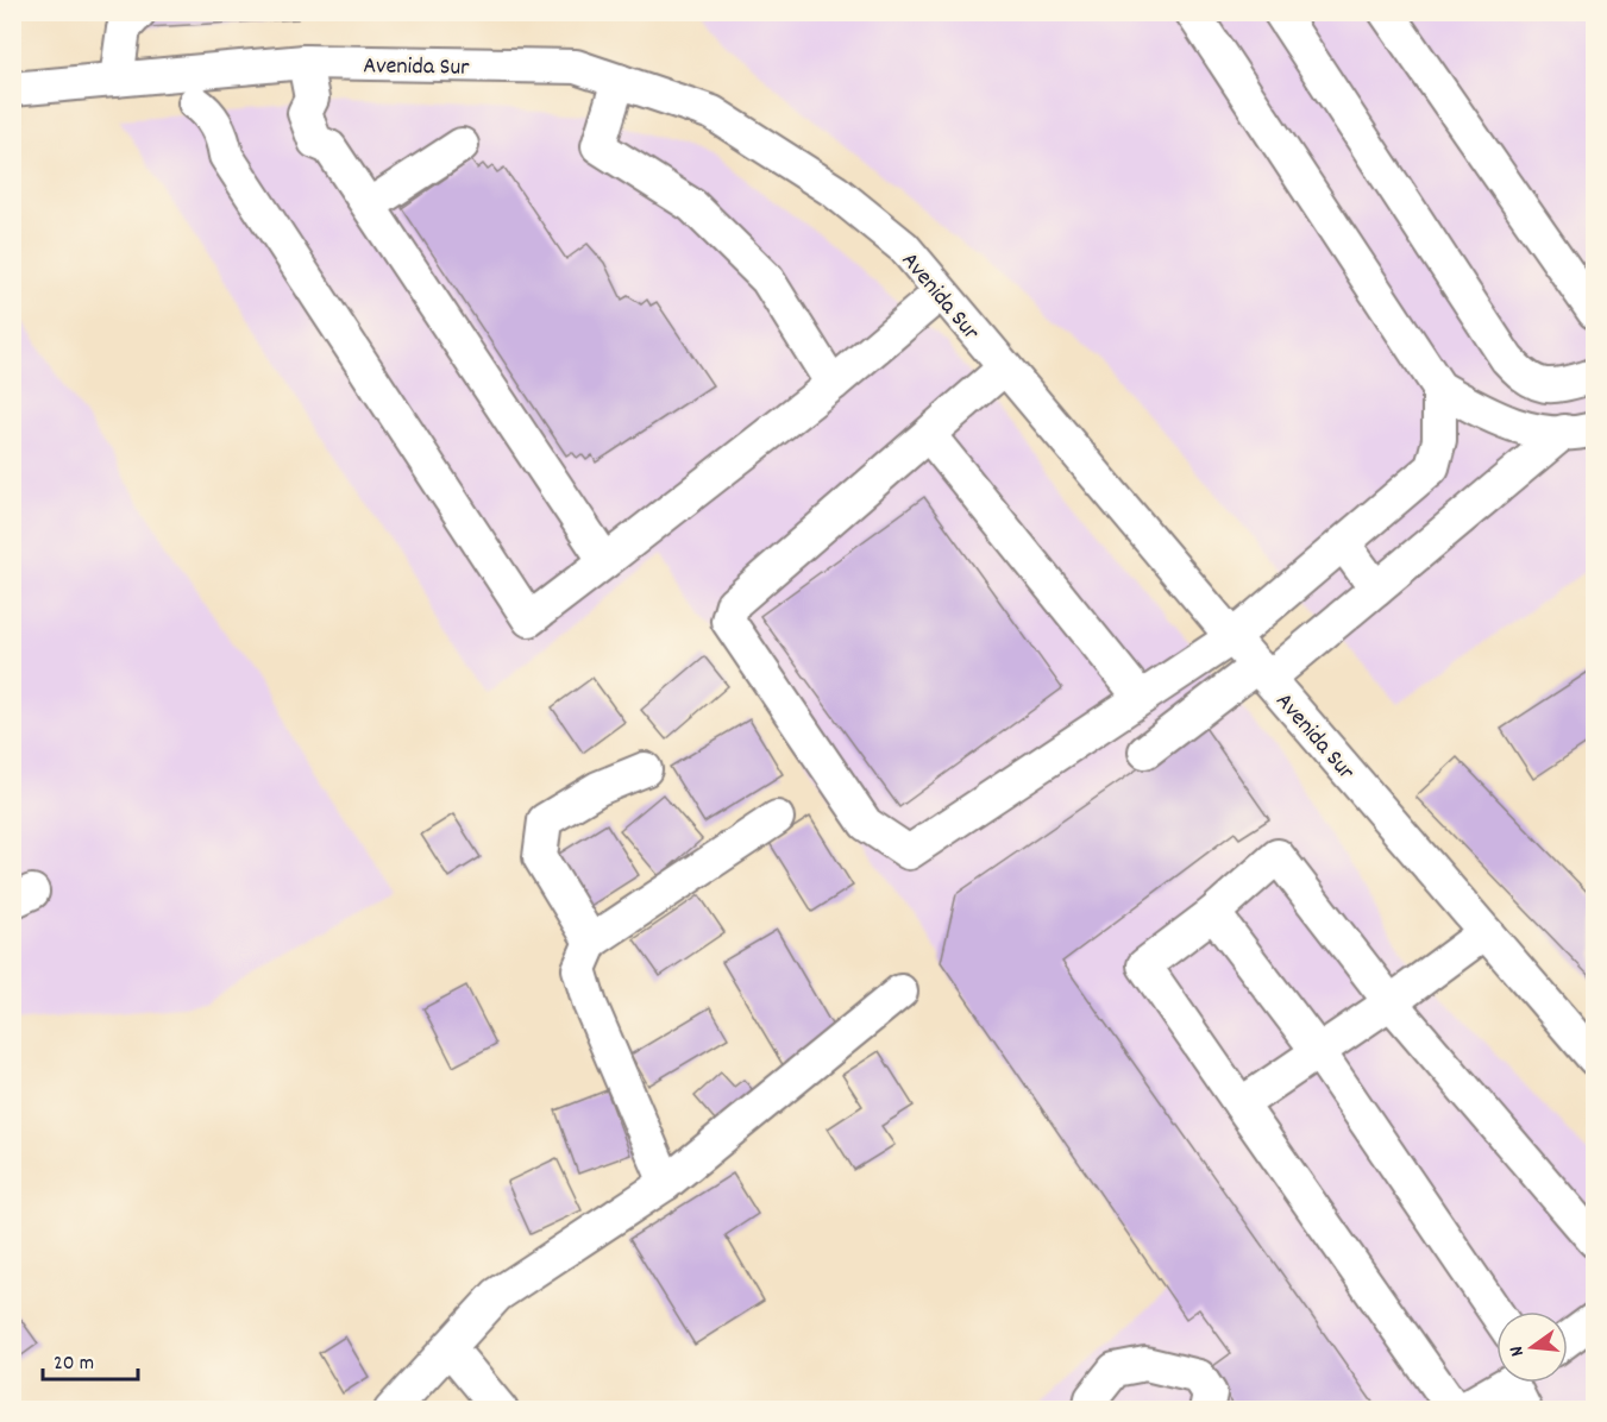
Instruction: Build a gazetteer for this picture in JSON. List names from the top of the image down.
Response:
{
  "streets": {
    "street": ["Avenida Sur"]
  },
  "scale_bar": "20 m",
  "north": "left"
}
